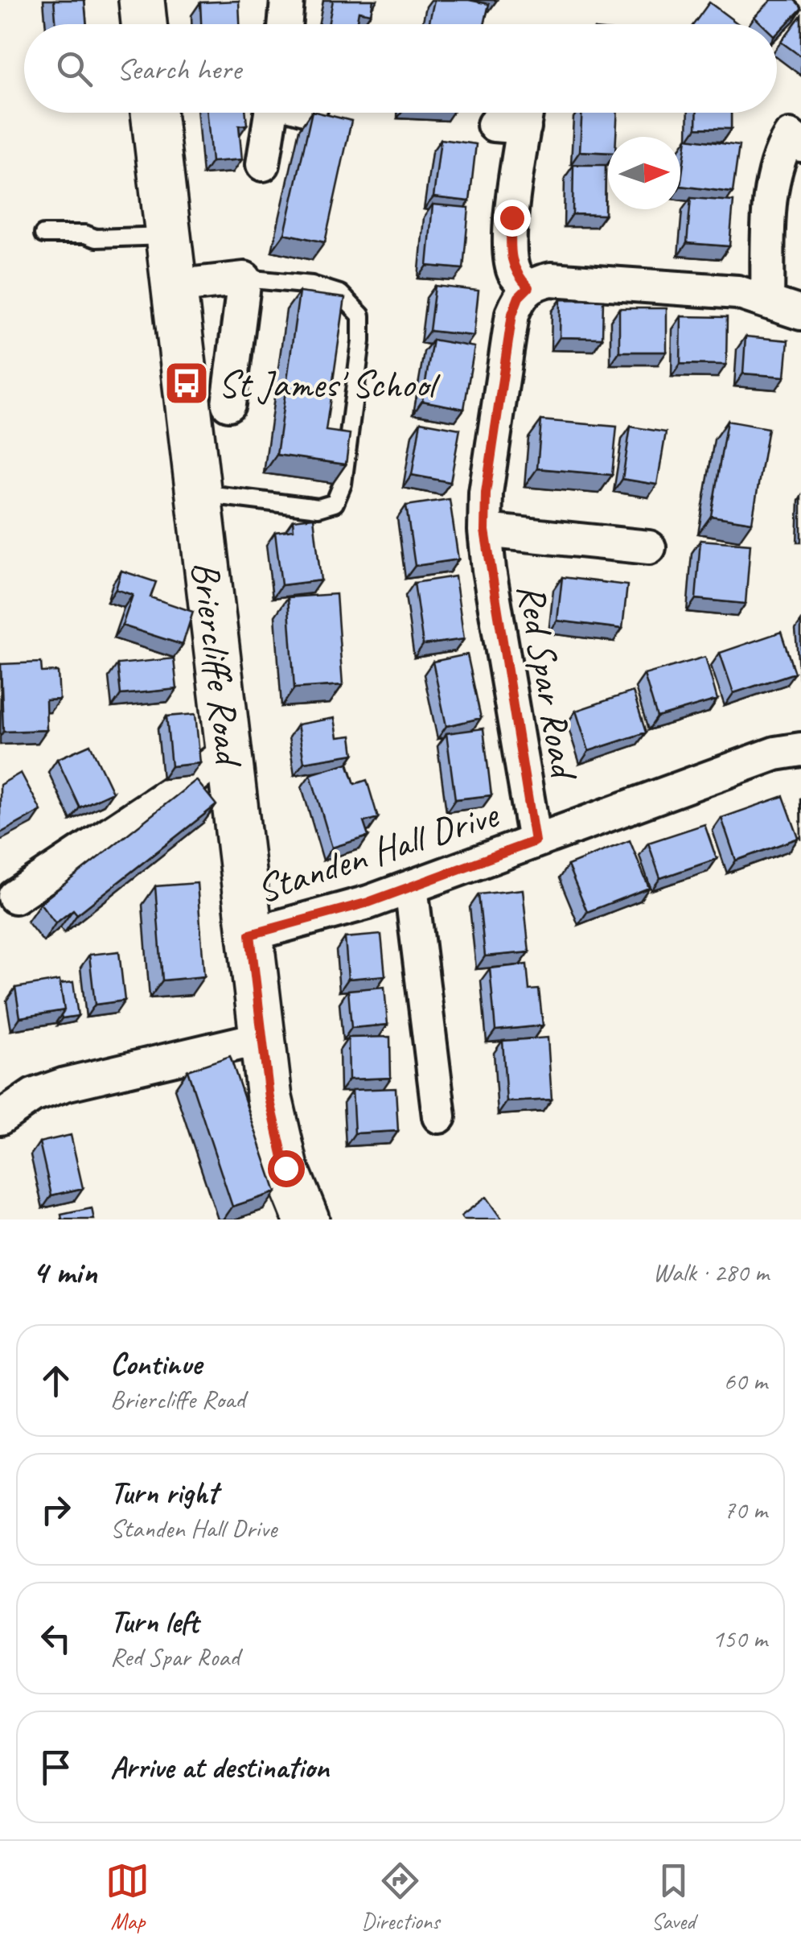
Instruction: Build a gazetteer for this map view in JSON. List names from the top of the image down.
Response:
{
  "streets": {
    "street": ["Briercliffe Road", "Red Spar Road", "Standen Hall Drive"]
  },
  "crossings": [
    ["Briercliffe Road", "Standen Hall Drive"],
    ["Red Spar Road", "Standen Hall Drive"]
  ],
  "places": {
    "bus stop": ["St James' School"]
  },
  "north": "right",
  "page": {
    "search": "Search here",
    "heading": ["4 min", "Walk · 280 m"],
    "list": [
      ["Continue", "Briercliffe Road", "60 m"],
      ["Turn right", "Standen Hall Drive", "70 m"],
      ["Turn left", "Red Spar Road", "150 m"],
      "Arrive at destination"
    ],
    "nav": ["Map", "Directions", "Saved"]
  }
}
